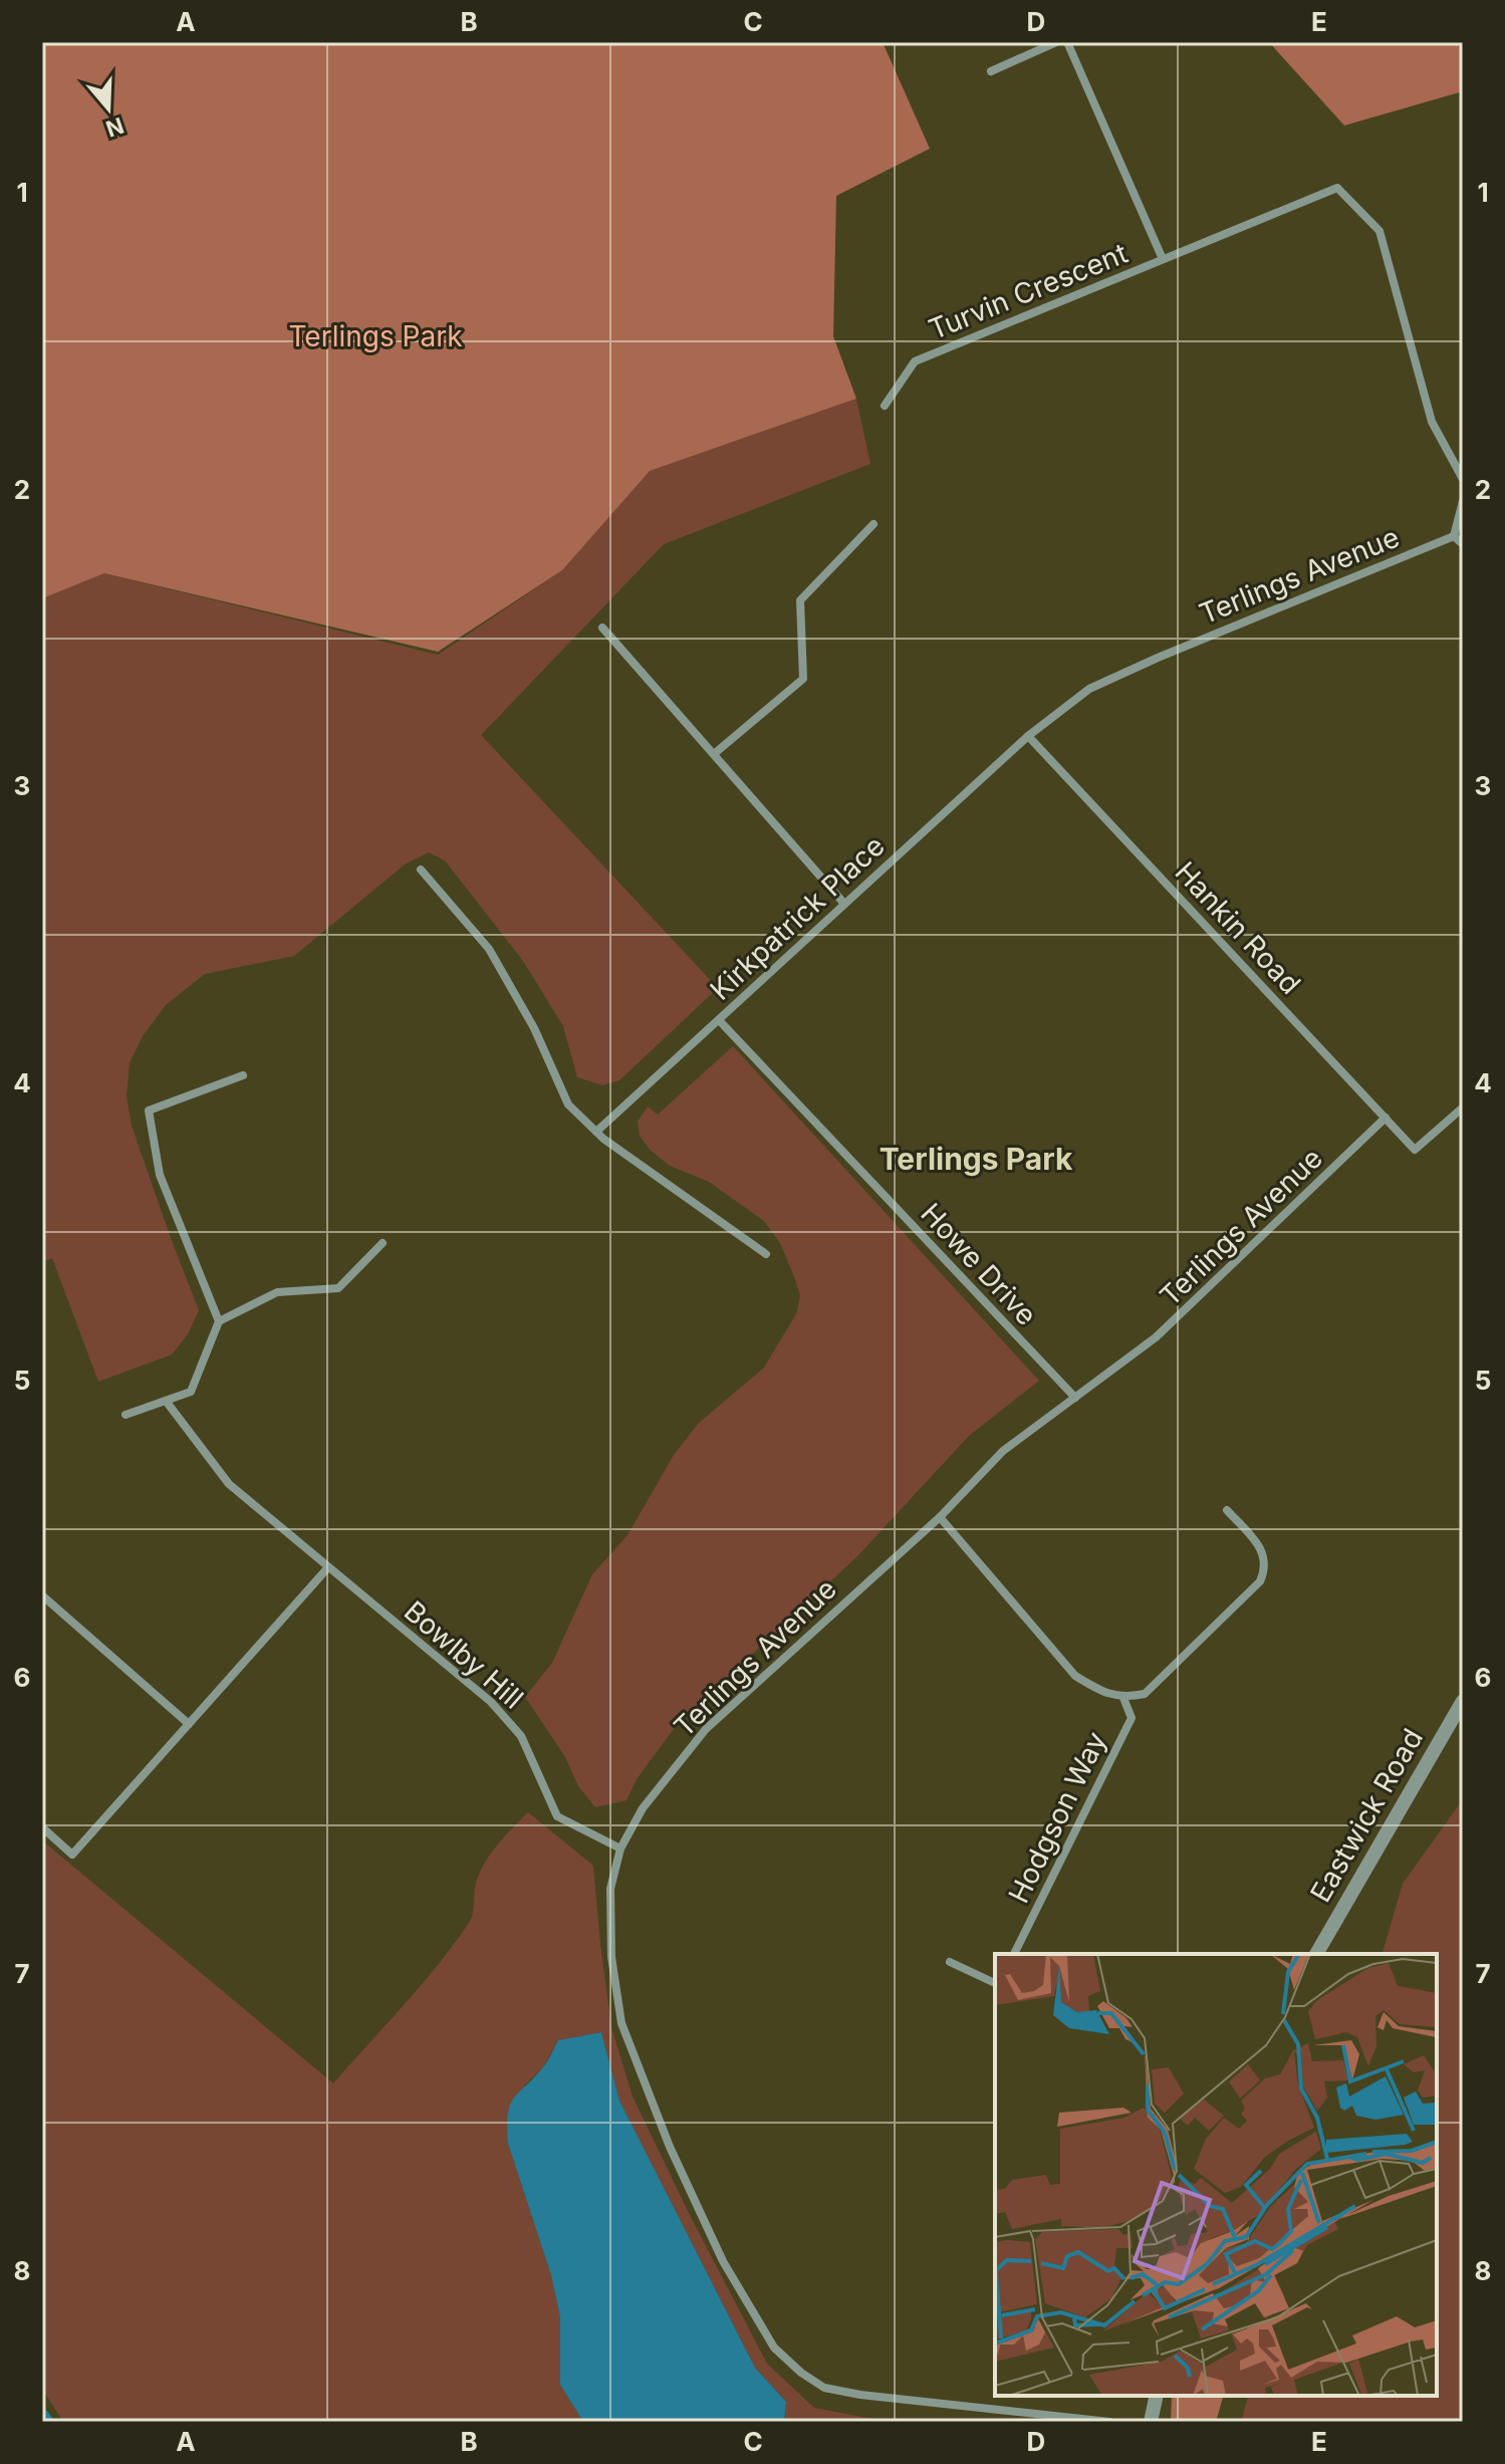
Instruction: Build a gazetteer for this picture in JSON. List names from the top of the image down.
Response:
{
  "streets": {
    "street": [
      "Turvin Crescent",
      "Terlings Avenue",
      "Kirkpatrick Place",
      "Hankin Road",
      "Howe Drive",
      "Bowlby Hill",
      "Eastwick Road",
      "Hodgson Way"
    ]
  },
  "crossings": [
    ["Terlings Avenue", "Kirkpatrick Place"],
    ["Terlings Avenue", "Hankin Road"],
    ["Terlings Avenue", "Howe Drive"],
    ["Terlings Avenue", "Bowlby Hill"],
    ["Terlings Avenue", "Hodgson Way"],
    ["Kirkpatrick Place", "Hankin Road"],
    ["Kirkpatrick Place", "Howe Drive"]
  ],
  "districts": ["Terlings Park"],
  "parks": ["Terlings Park"],
  "north": "bottom",
  "grid": {
    "columns": [
      "A",
      "B",
      "C",
      "D",
      "E"
    ],
    "rows": [
      "1",
      "2",
      "3",
      "4",
      "5",
      "6",
      "7",
      "8"
    ]
  }
}
